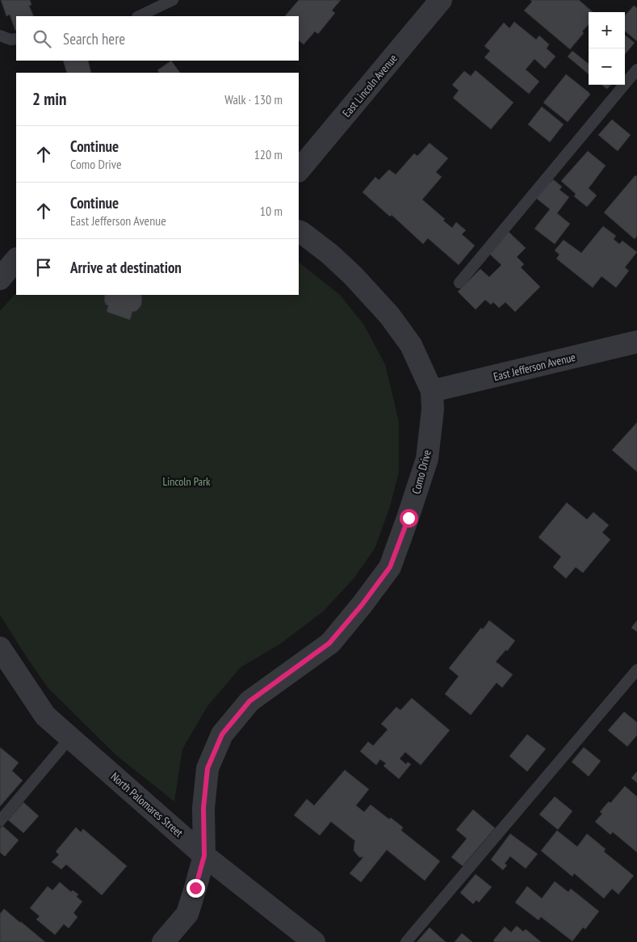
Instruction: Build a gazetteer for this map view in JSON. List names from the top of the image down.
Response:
{
  "streets": {
    "street": [
      "East Lincoln Avenue",
      "East Jefferson Avenue",
      "Como Drive",
      "North Palomares Street"
    ]
  },
  "crossings": [
    ["East Jefferson Avenue", "Como Drive"],
    ["Como Drive", "North Palomares Street"]
  ],
  "parks": ["Lincoln Park"],
  "page": {
    "map_buttons": ["+", "−"],
    "search": "Search here",
    "heading": ["2 min", "Walk · 130 m"],
    "list": [
      ["Continue", "Como Drive", "120 m"],
      ["Continue", "East Jefferson Avenue", "10 m"],
      "Arrive at destination"
    ]
  }
}
